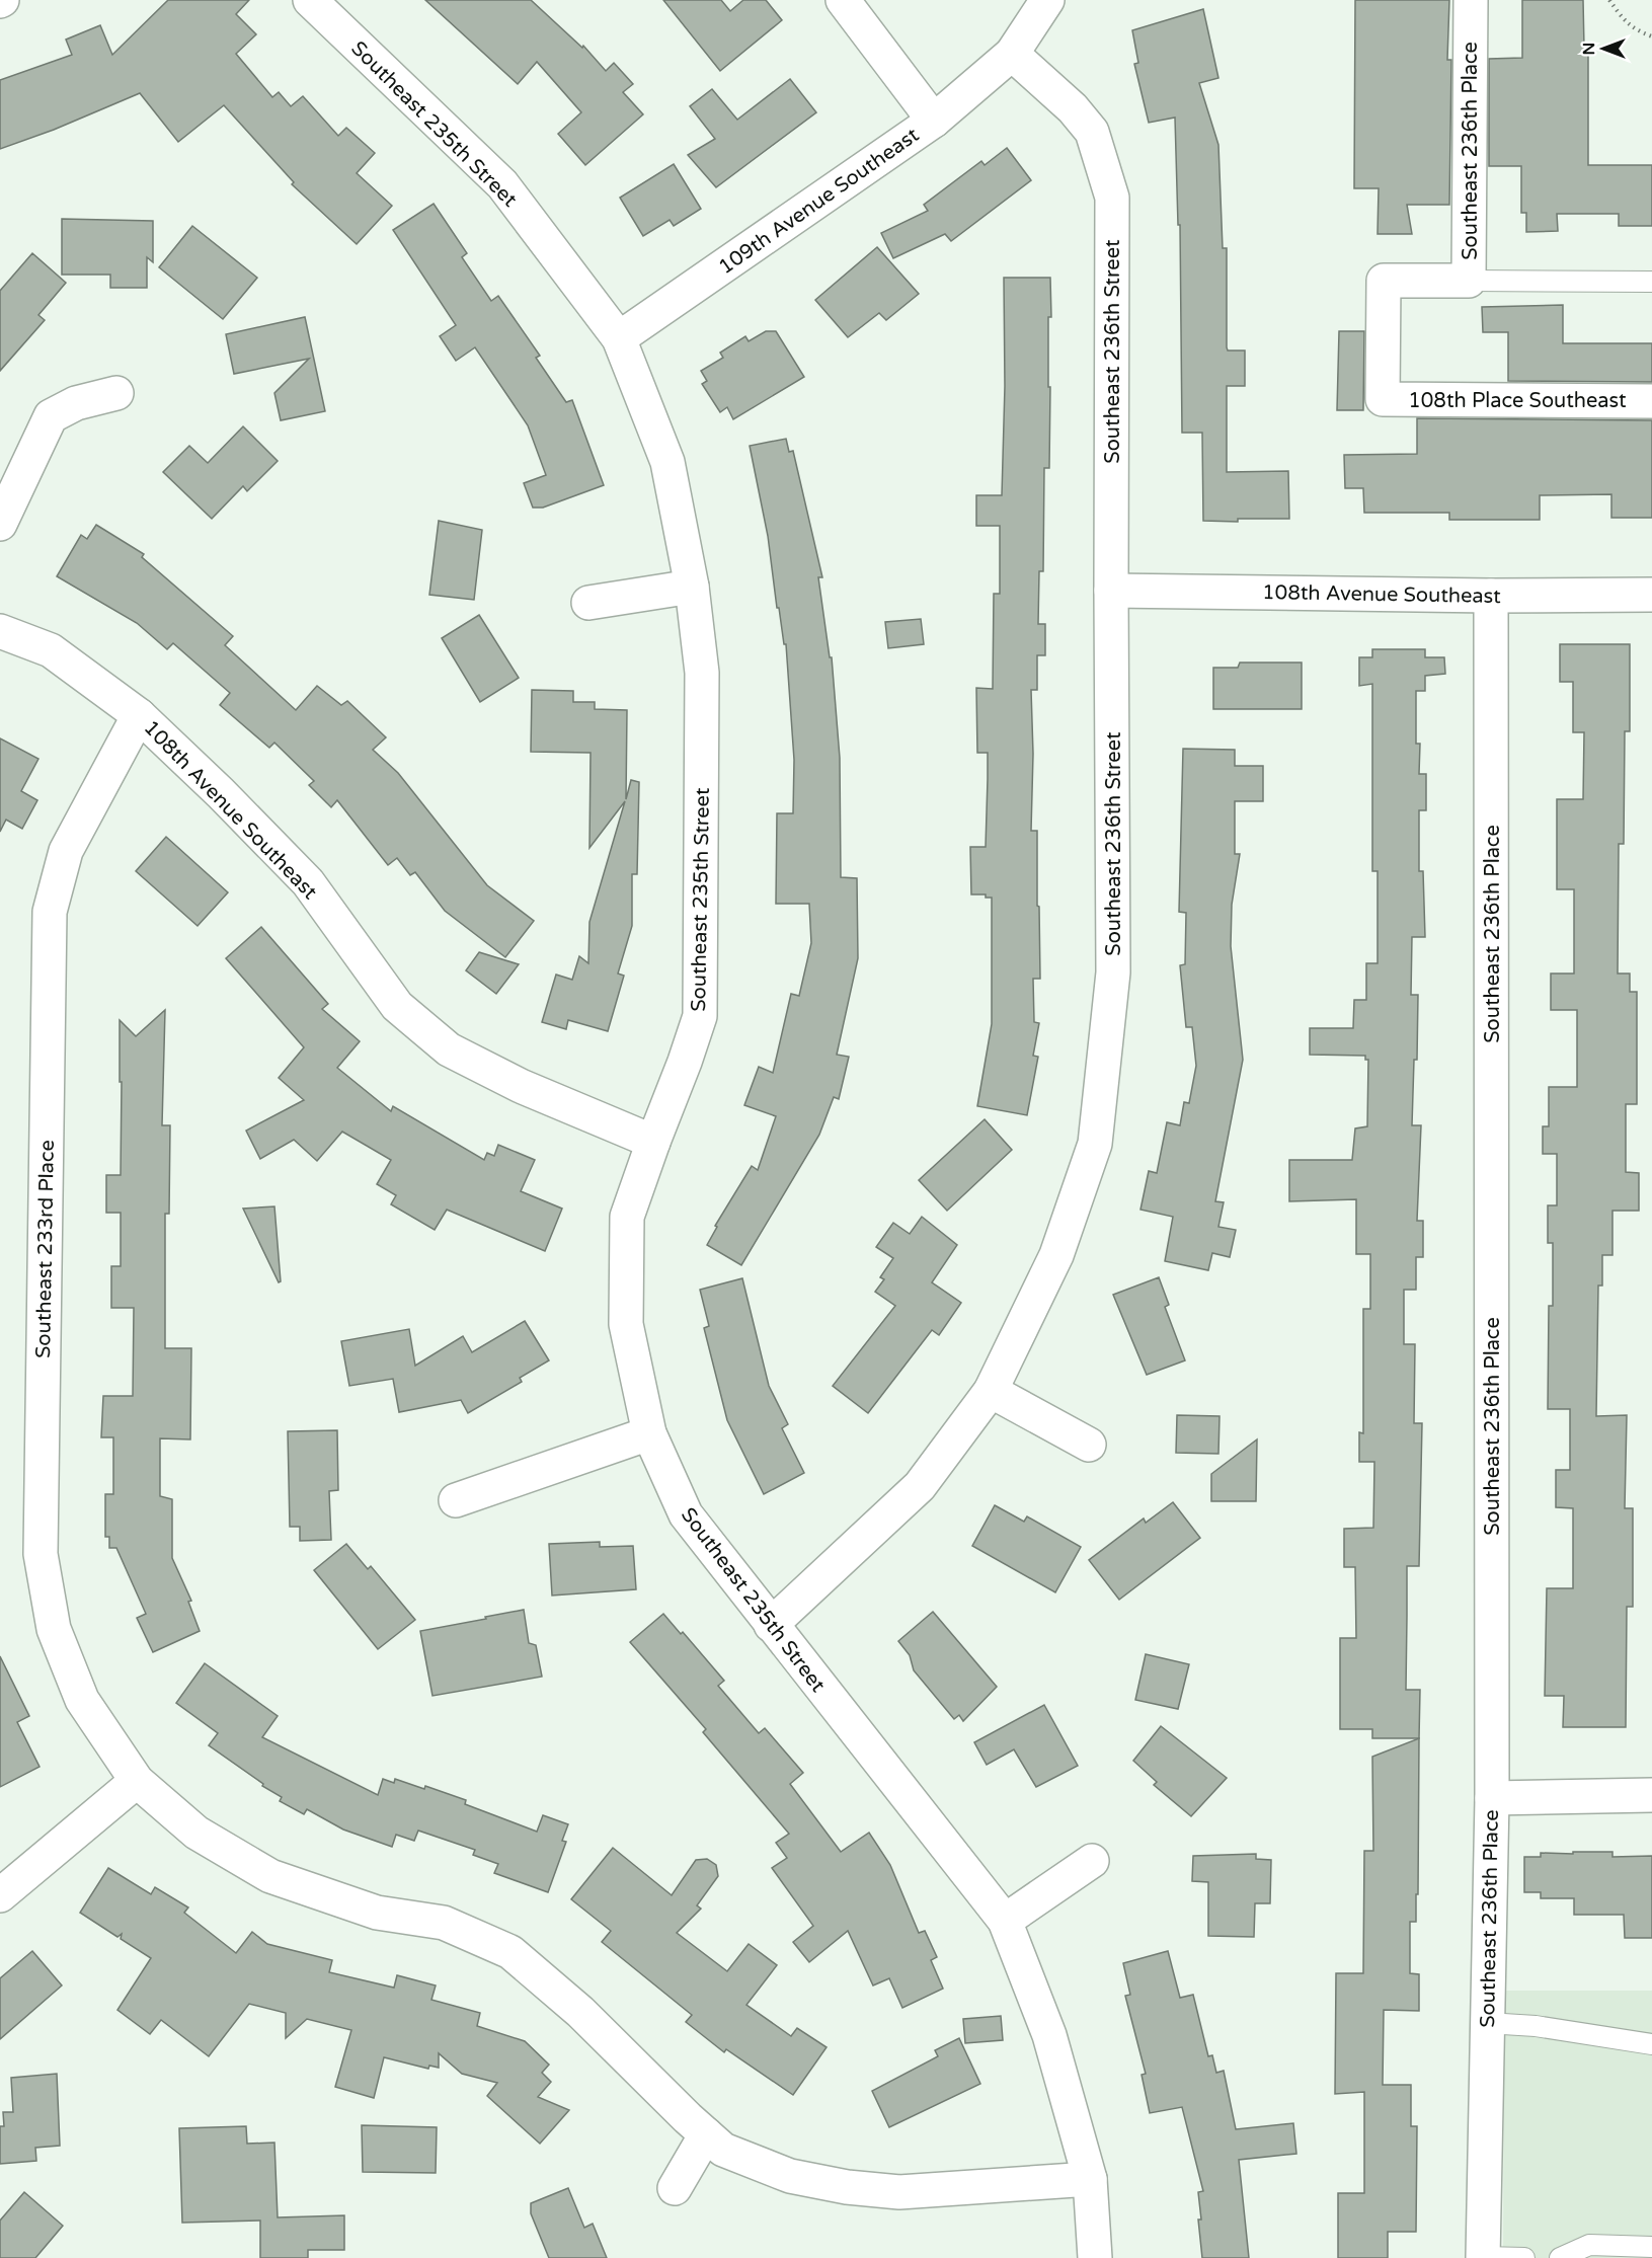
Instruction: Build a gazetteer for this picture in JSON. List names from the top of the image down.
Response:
{
  "streets": {
    "street": [
      "Southeast 235th Street",
      "Southeast 236th Place",
      "109th Avenue Southeast",
      "Southeast 236th Street",
      "108th Place Southeast",
      "108th Avenue Southeast",
      "Southeast 233rd Place"
    ]
  },
  "crossings": [
    ["Southeast 235th Street", "109th Avenue Southeast"],
    ["Southeast 235th Street", "Southeast 236th Street"],
    ["Southeast 235th Street", "108th Avenue Southeast"],
    ["Southeast 235th Street", "Southeast 233rd Place"],
    ["Southeast 236th Place", "108th Place Southeast"],
    ["Southeast 236th Place", "108th Avenue Southeast"],
    ["109th Avenue Southeast", "Southeast 236th Street"],
    ["Southeast 236th Street", "108th Avenue Southeast"],
    ["108th Avenue Southeast", "Southeast 233rd Place"]
  ],
  "north": "left"
}
